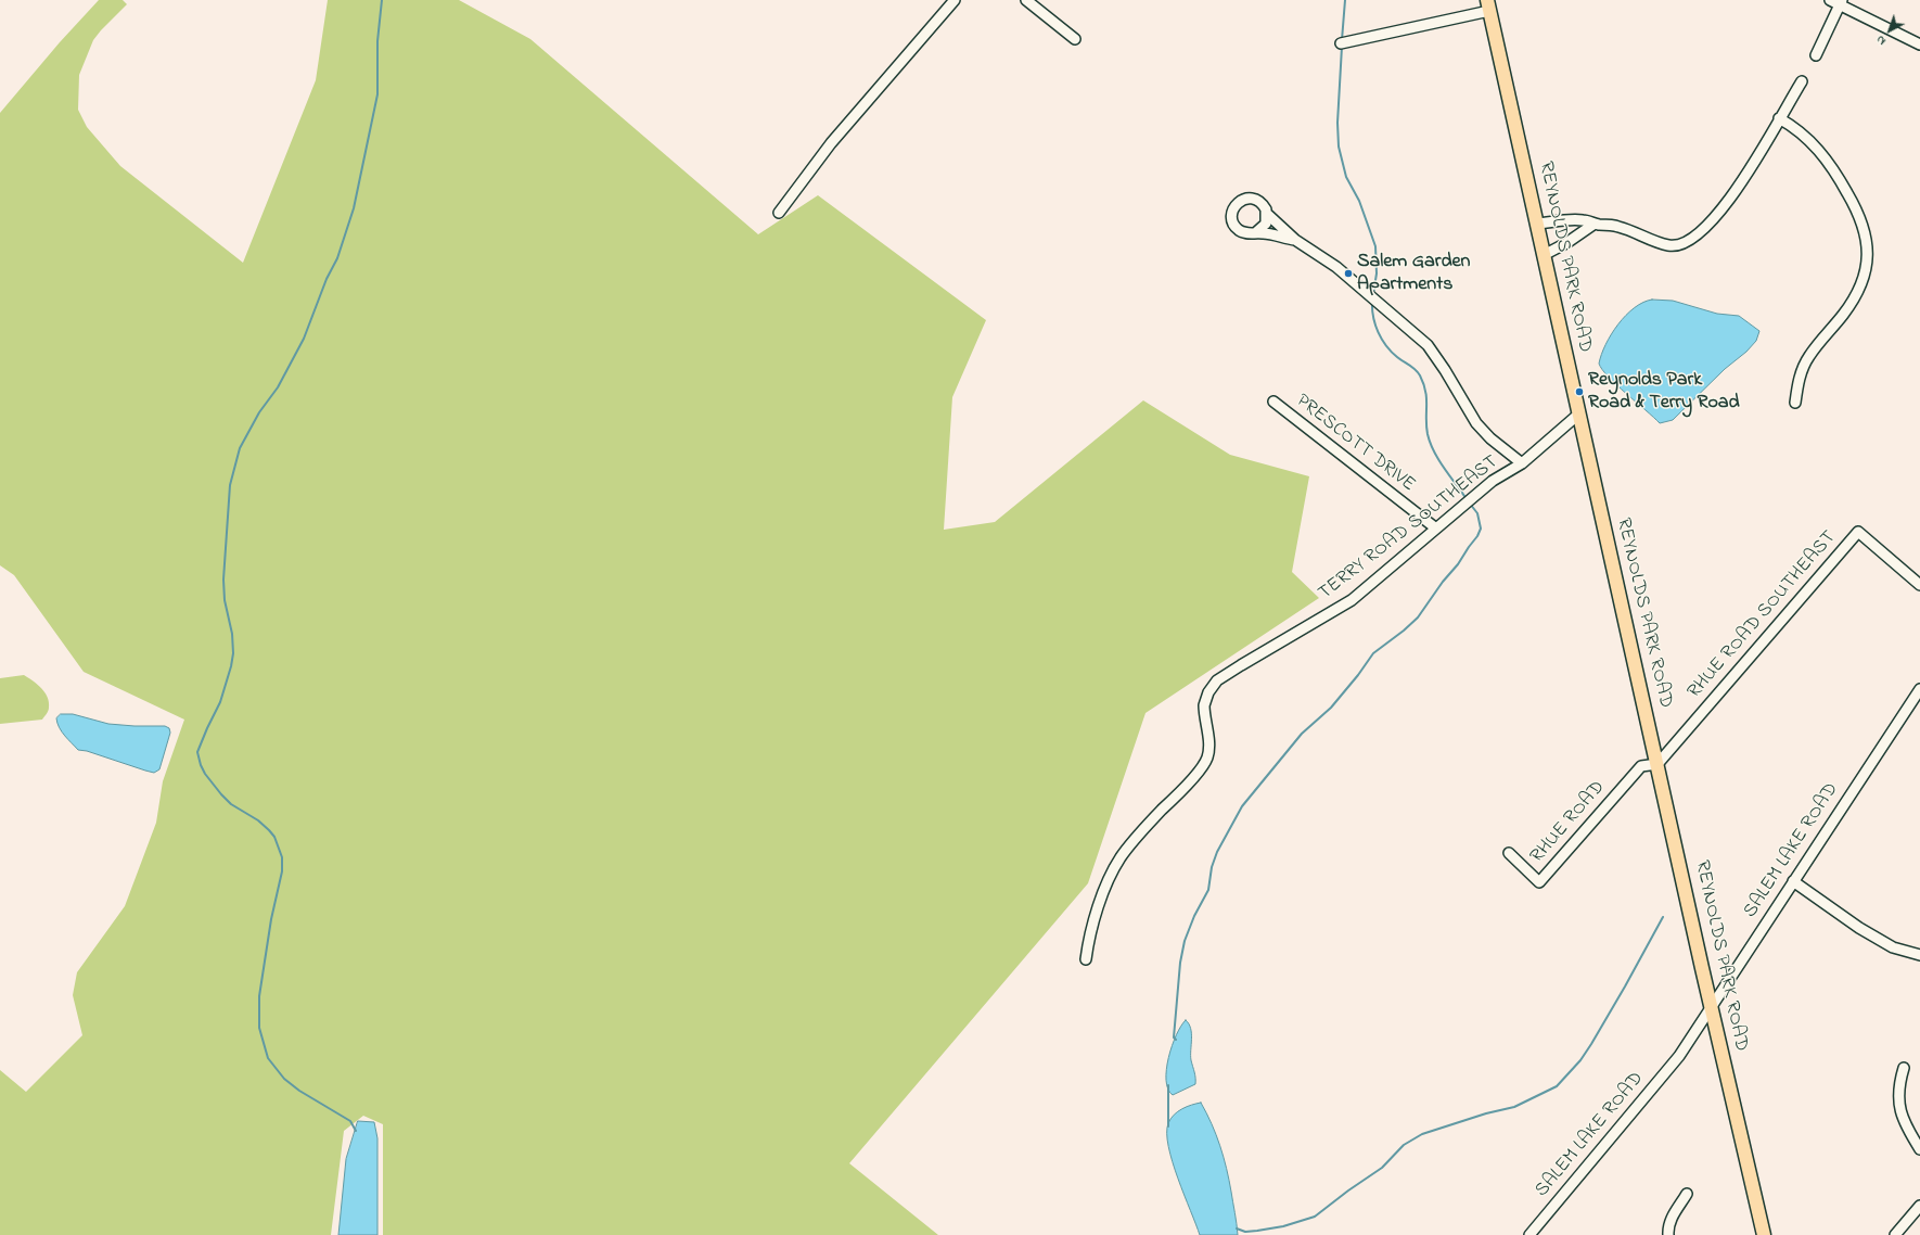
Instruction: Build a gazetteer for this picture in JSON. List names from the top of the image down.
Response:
{
  "streets": {
    "main road": ["REYNOLDS PARK ROAD"],
    "street": [
      "PRESCOTT DRIVE",
      "TERRY ROAD SOUTHEAST",
      "RHUE ROAD SOUTHEAST",
      "RHUE ROAD",
      "SALEM LAKE ROAD"
    ]
  },
  "crossings": [
    ["REYNOLDS PARK ROAD", "TERRY ROAD SOUTHEAST"],
    ["REYNOLDS PARK ROAD", "RHUE ROAD SOUTHEAST"],
    ["REYNOLDS PARK ROAD", "RHUE ROAD"],
    ["REYNOLDS PARK ROAD", "SALEM LAKE ROAD"],
    ["PRESCOTT DRIVE", "TERRY ROAD SOUTHEAST"],
    ["RHUE ROAD SOUTHEAST", "RHUE ROAD"]
  ],
  "places": ["Salem Garden Apartments", "Reynolds Park Road & Terry Road"],
  "north": "bottom left"
}
